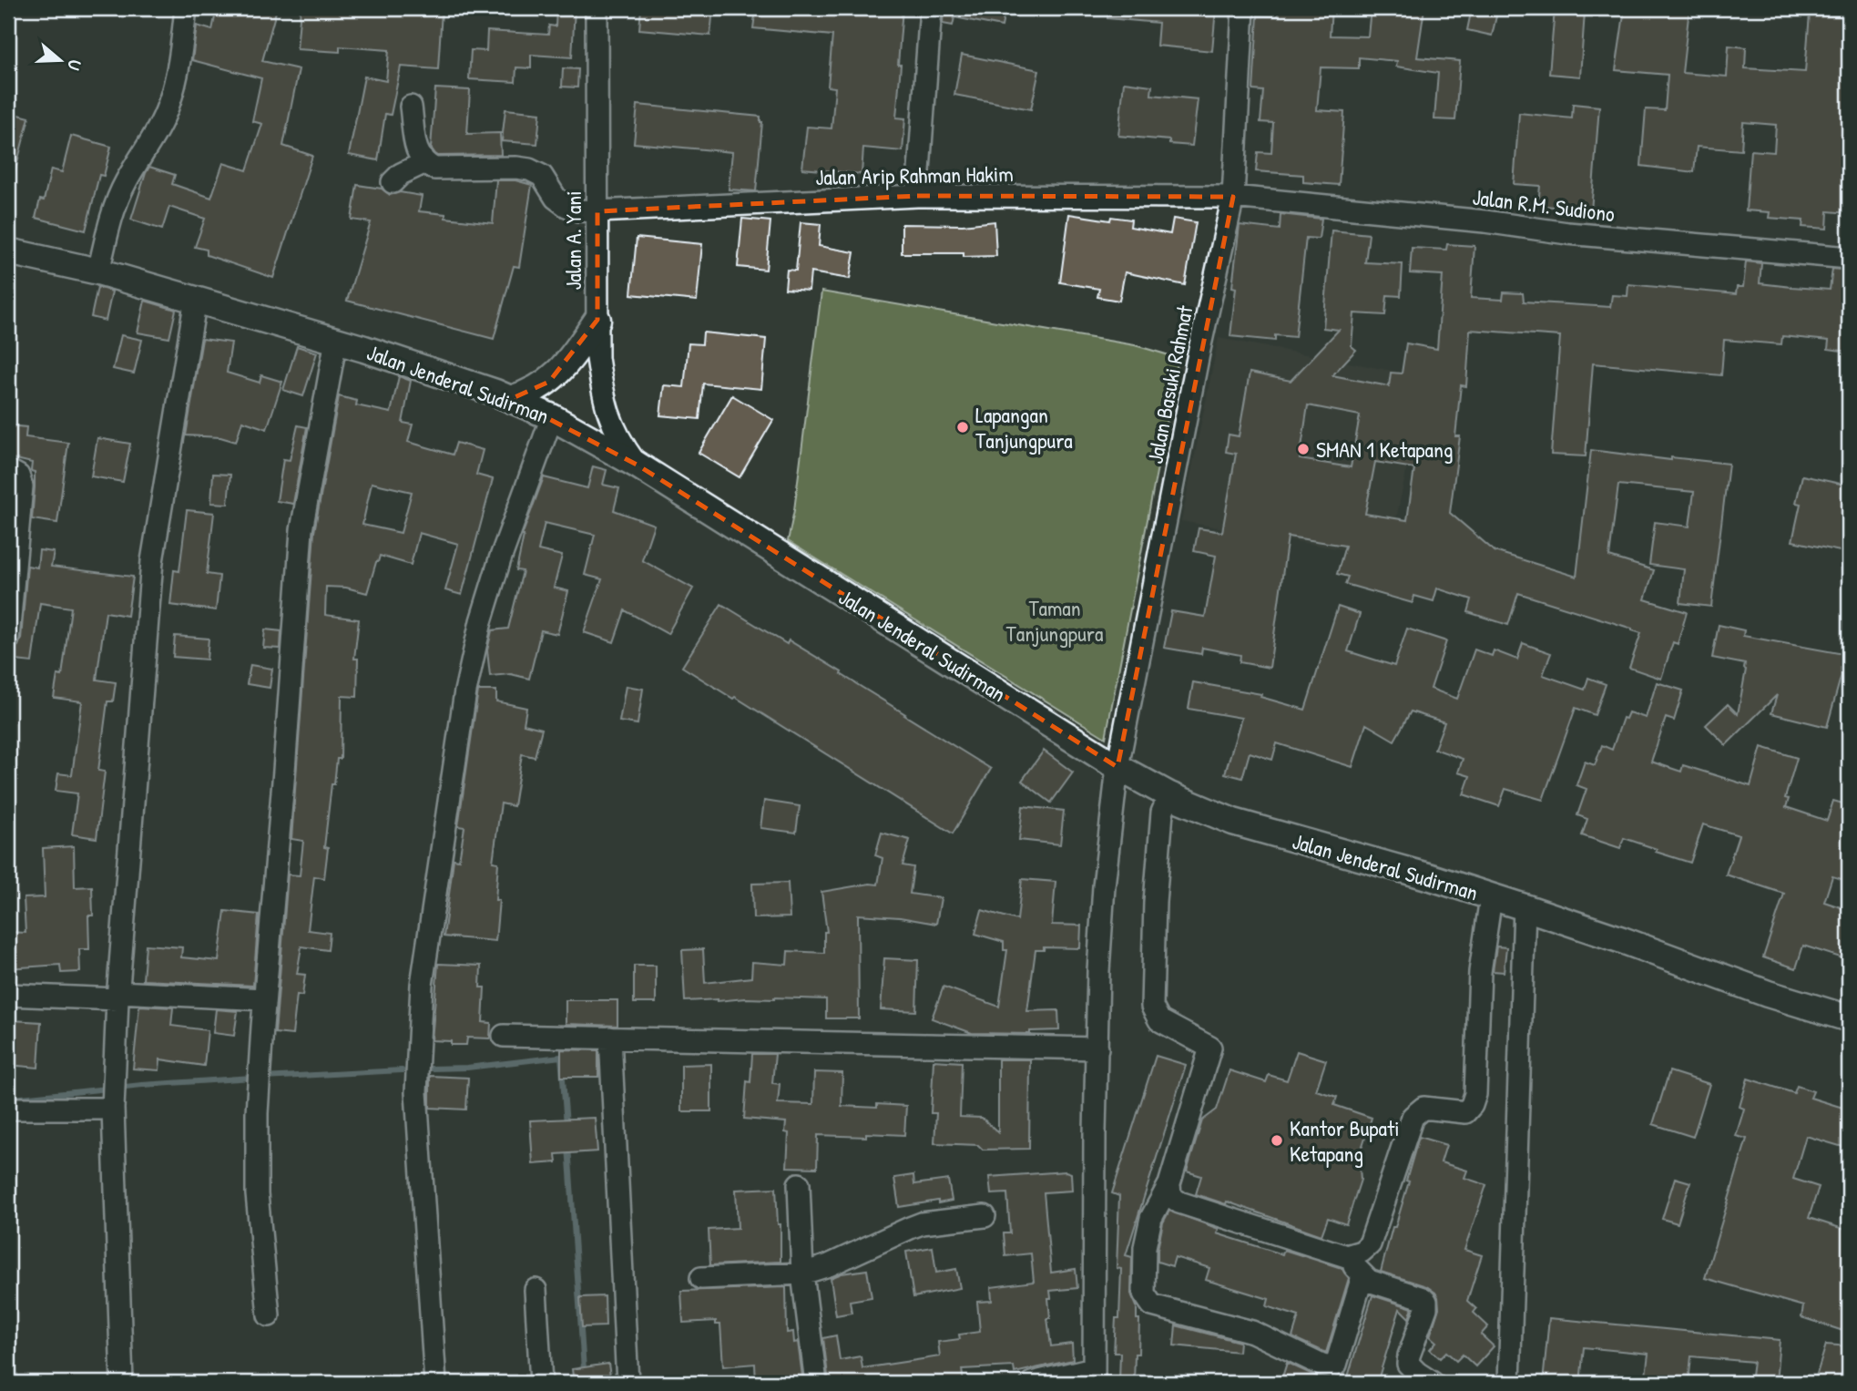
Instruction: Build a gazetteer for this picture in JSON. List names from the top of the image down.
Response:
{
  "streets": {
    "main road": ["Jalan Jenderal Sudirman"],
    "street": [
      "Jalan Arip Rahman Hakim",
      "Jalan R.M. Sudiono",
      "Jalan A. Yani",
      "Jalan Basuki Rahmat"
    ]
  },
  "crossings": [
    ["Jalan Arip Rahman Hakim", "Jalan R.M. Sudiono"],
    ["Jalan Arip Rahman Hakim", "Jalan A. Yani"],
    ["Jalan Arip Rahman Hakim", "Jalan Basuki Rahmat"],
    ["Jalan R.M. Sudiono", "Jalan Basuki Rahmat"],
    ["Jalan A. Yani", "Jalan Jenderal Sudirman"],
    ["Jalan Jenderal Sudirman", "Jalan Basuki Rahmat"]
  ],
  "parks": ["Taman Tanjungpura"],
  "places": ["Lapangan Tanjungpura", "SMAN 1 Ketapang", "Kantor Bupati Ketapang"],
  "north": "right"
}
